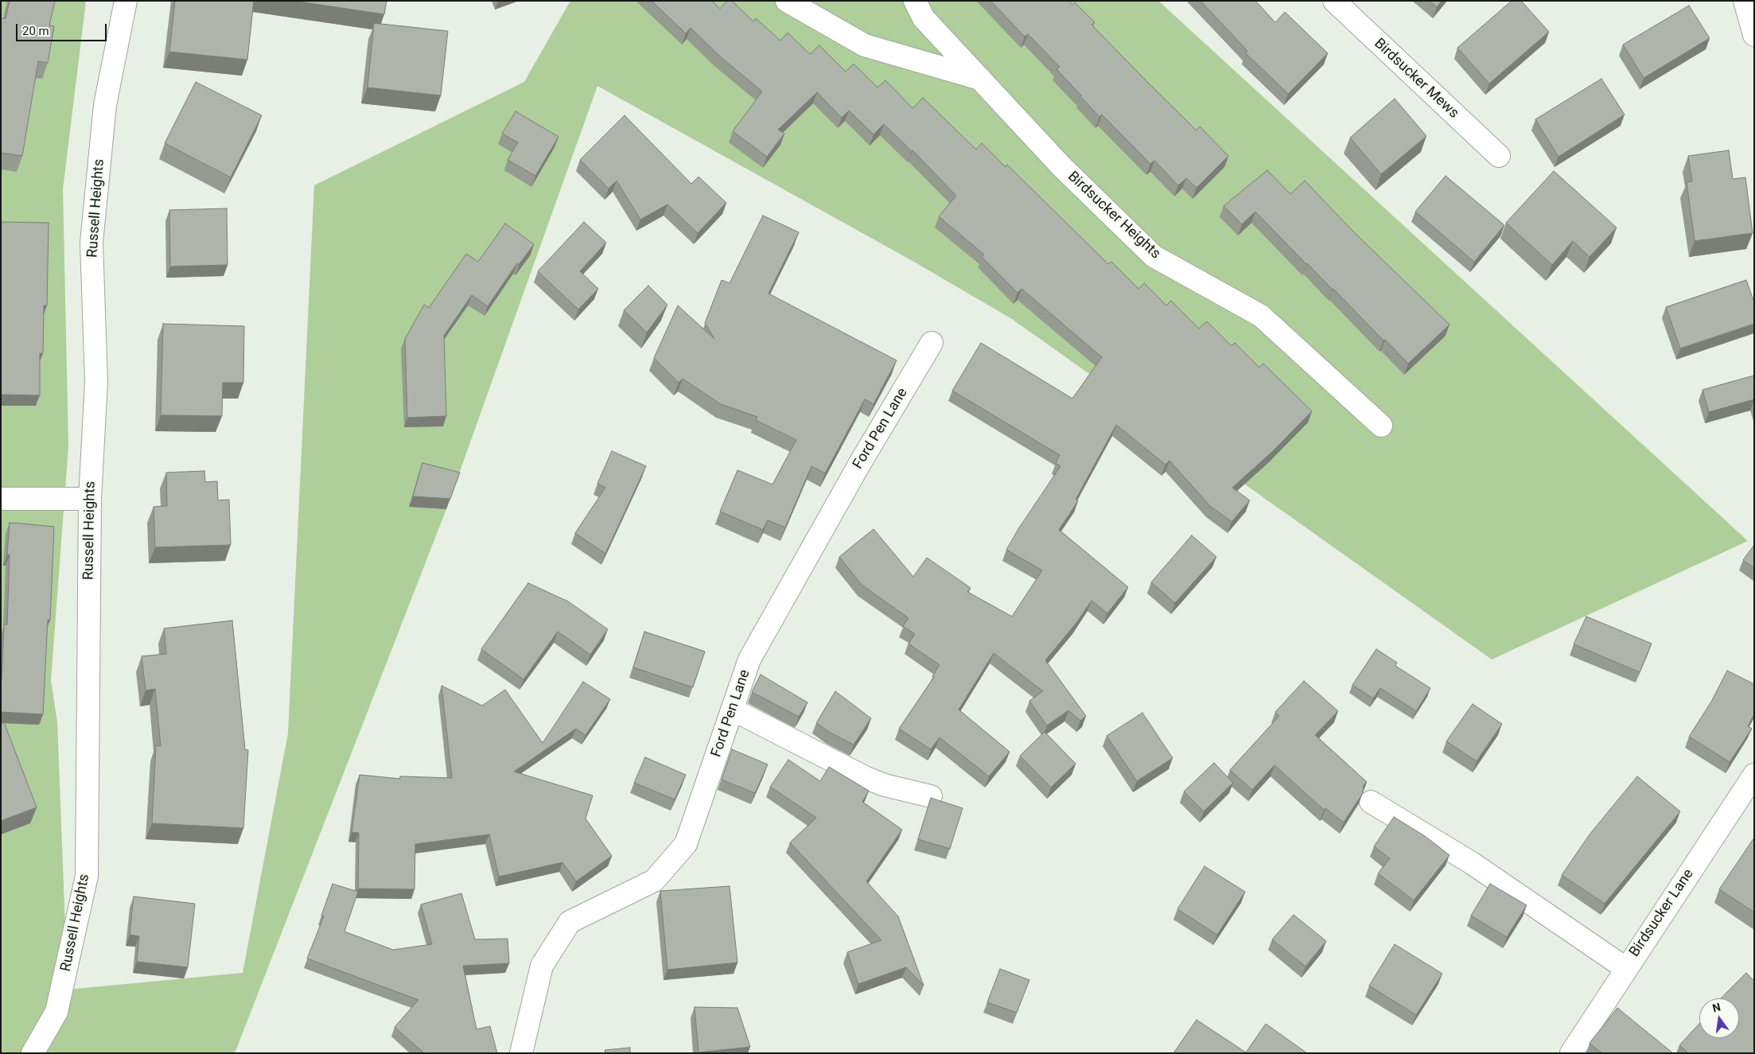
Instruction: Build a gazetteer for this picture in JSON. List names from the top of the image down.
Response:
{
  "streets": {
    "street": [
      "Birdsucker Mews",
      "Russell Heights",
      "Birdsucker Heights",
      "Ford Pen Lane",
      "Birdsucker Lane"
    ]
  },
  "scale_bar": "20 m",
  "north": "top"
}
